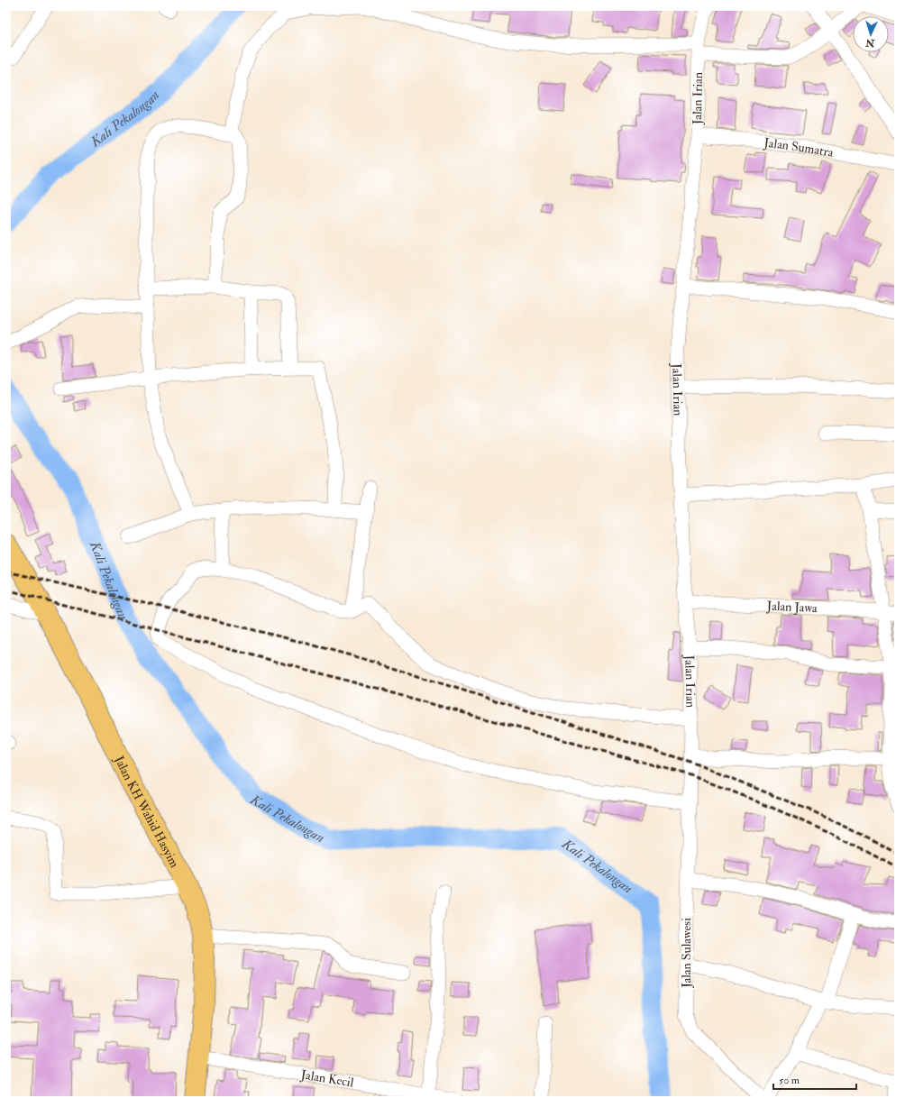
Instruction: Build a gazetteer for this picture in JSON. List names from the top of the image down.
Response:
{
  "streets": {
    "main road": ["Jalan KH Wahid Hasyim"],
    "street": [
      "Jalan Irian",
      "Jalan Sumatra",
      "Jalan Jawa",
      "Jalan Sulawesi",
      "Jalan Kecil"
    ]
  },
  "crossings": [
    ["Jalan Irian", "Jalan Sumatra"],
    ["Jalan Irian", "Jalan Jawa"],
    ["Jalan Irian", "Jalan Sulawesi"],
    ["Jalan KH Wahid Hasyim", "Jalan Kecil"]
  ],
  "water": ["Kali Pekalongan"],
  "scale_bar": "50 m",
  "north": "bottom"
}
